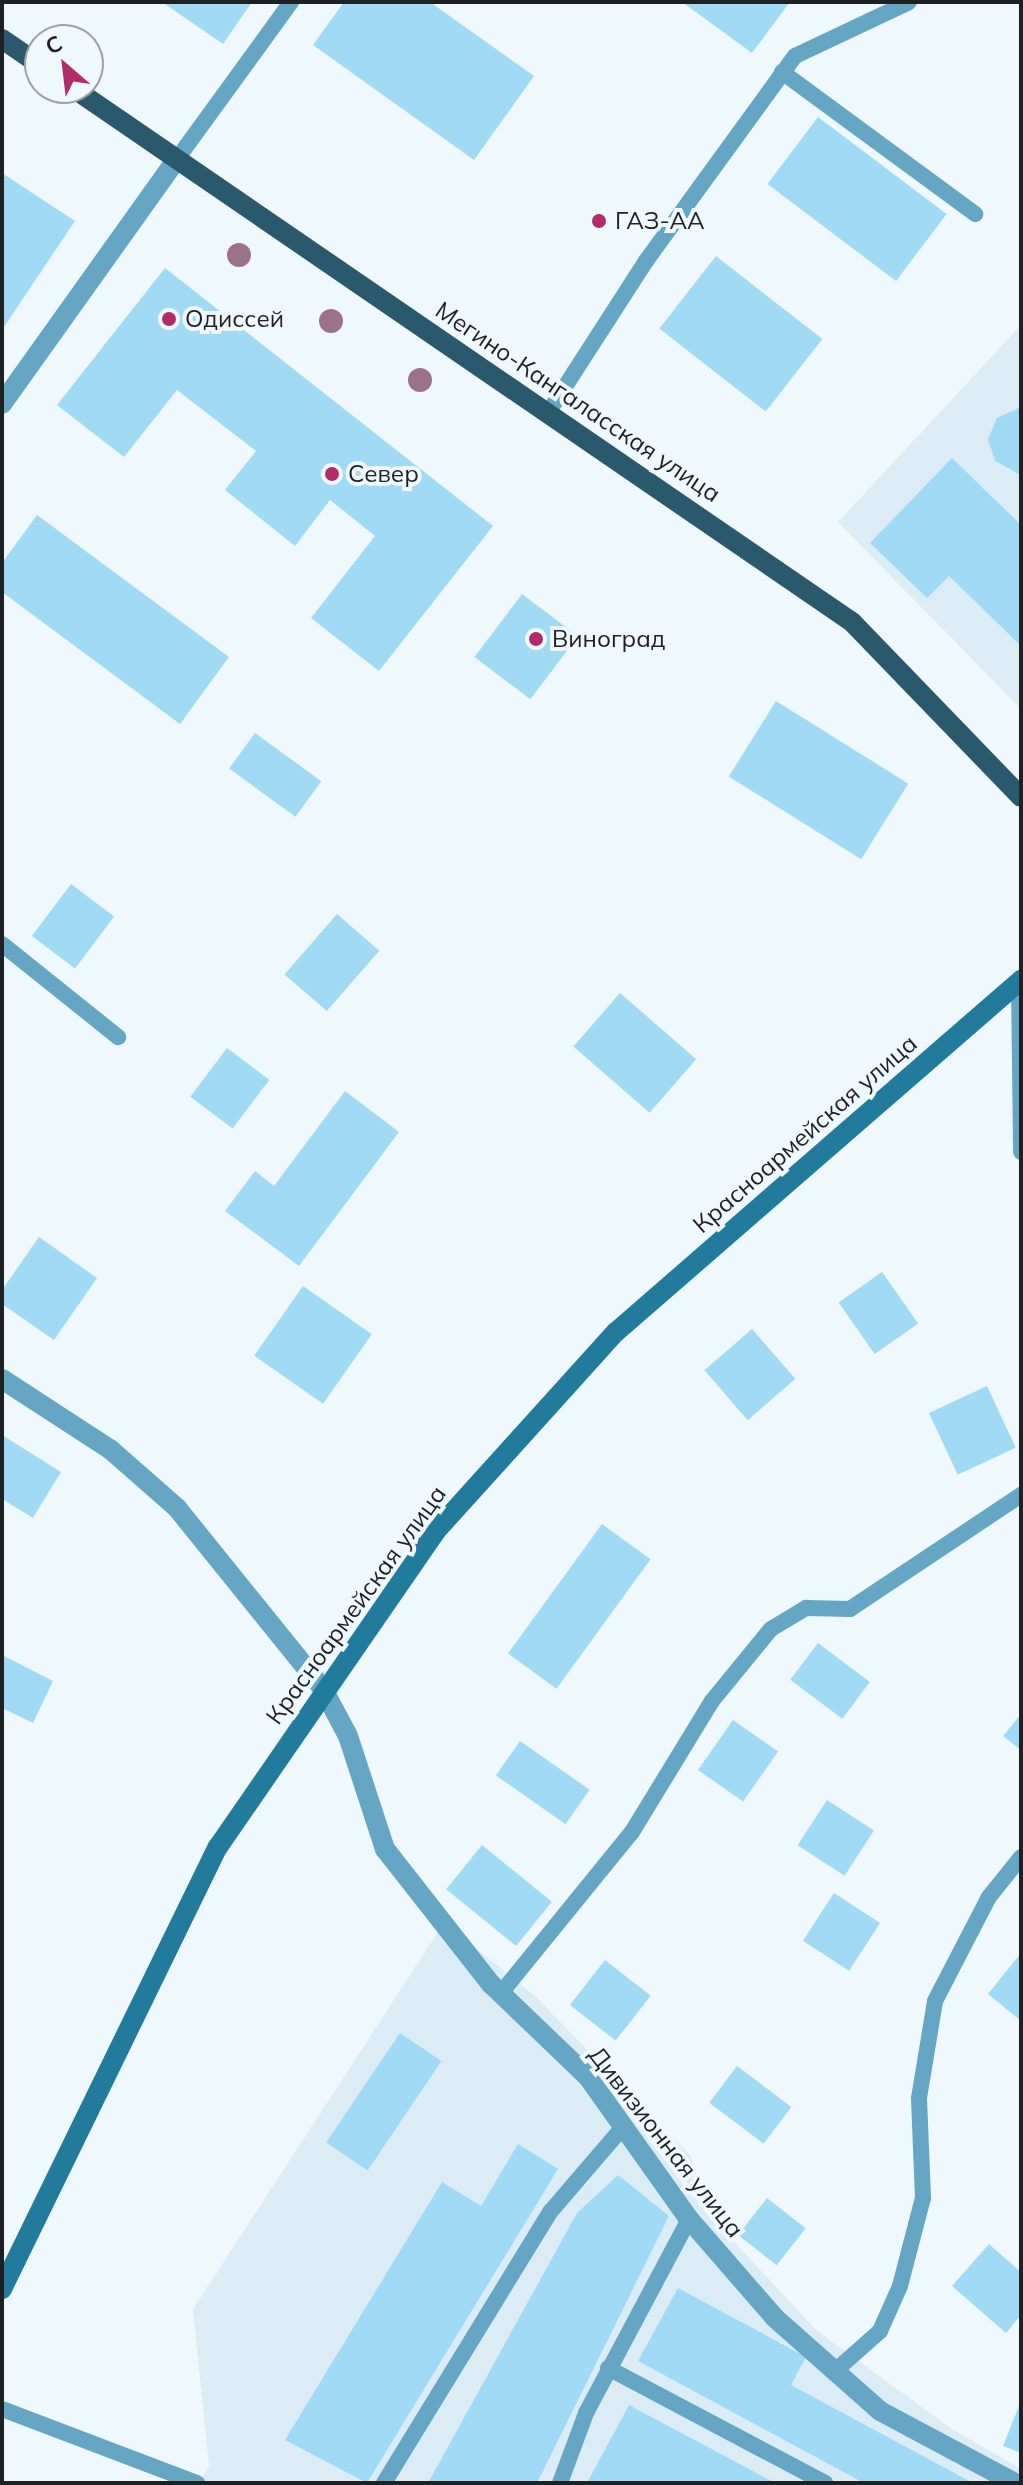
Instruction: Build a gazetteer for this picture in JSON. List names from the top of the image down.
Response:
{
  "streets": {
    "main road": ["Мегино-Кангаласская улица"],
    "street": ["Красноармейская улица", "Дивизионная улица"]
  },
  "crossings": [
    ["Красноармейская улица", "Дивизионная улица"]
  ],
  "places": [
    "ГАЗ-АА",
    "Одиссей",
    "Север",
    "Виноград"
  ],
  "north": "top left"
}
